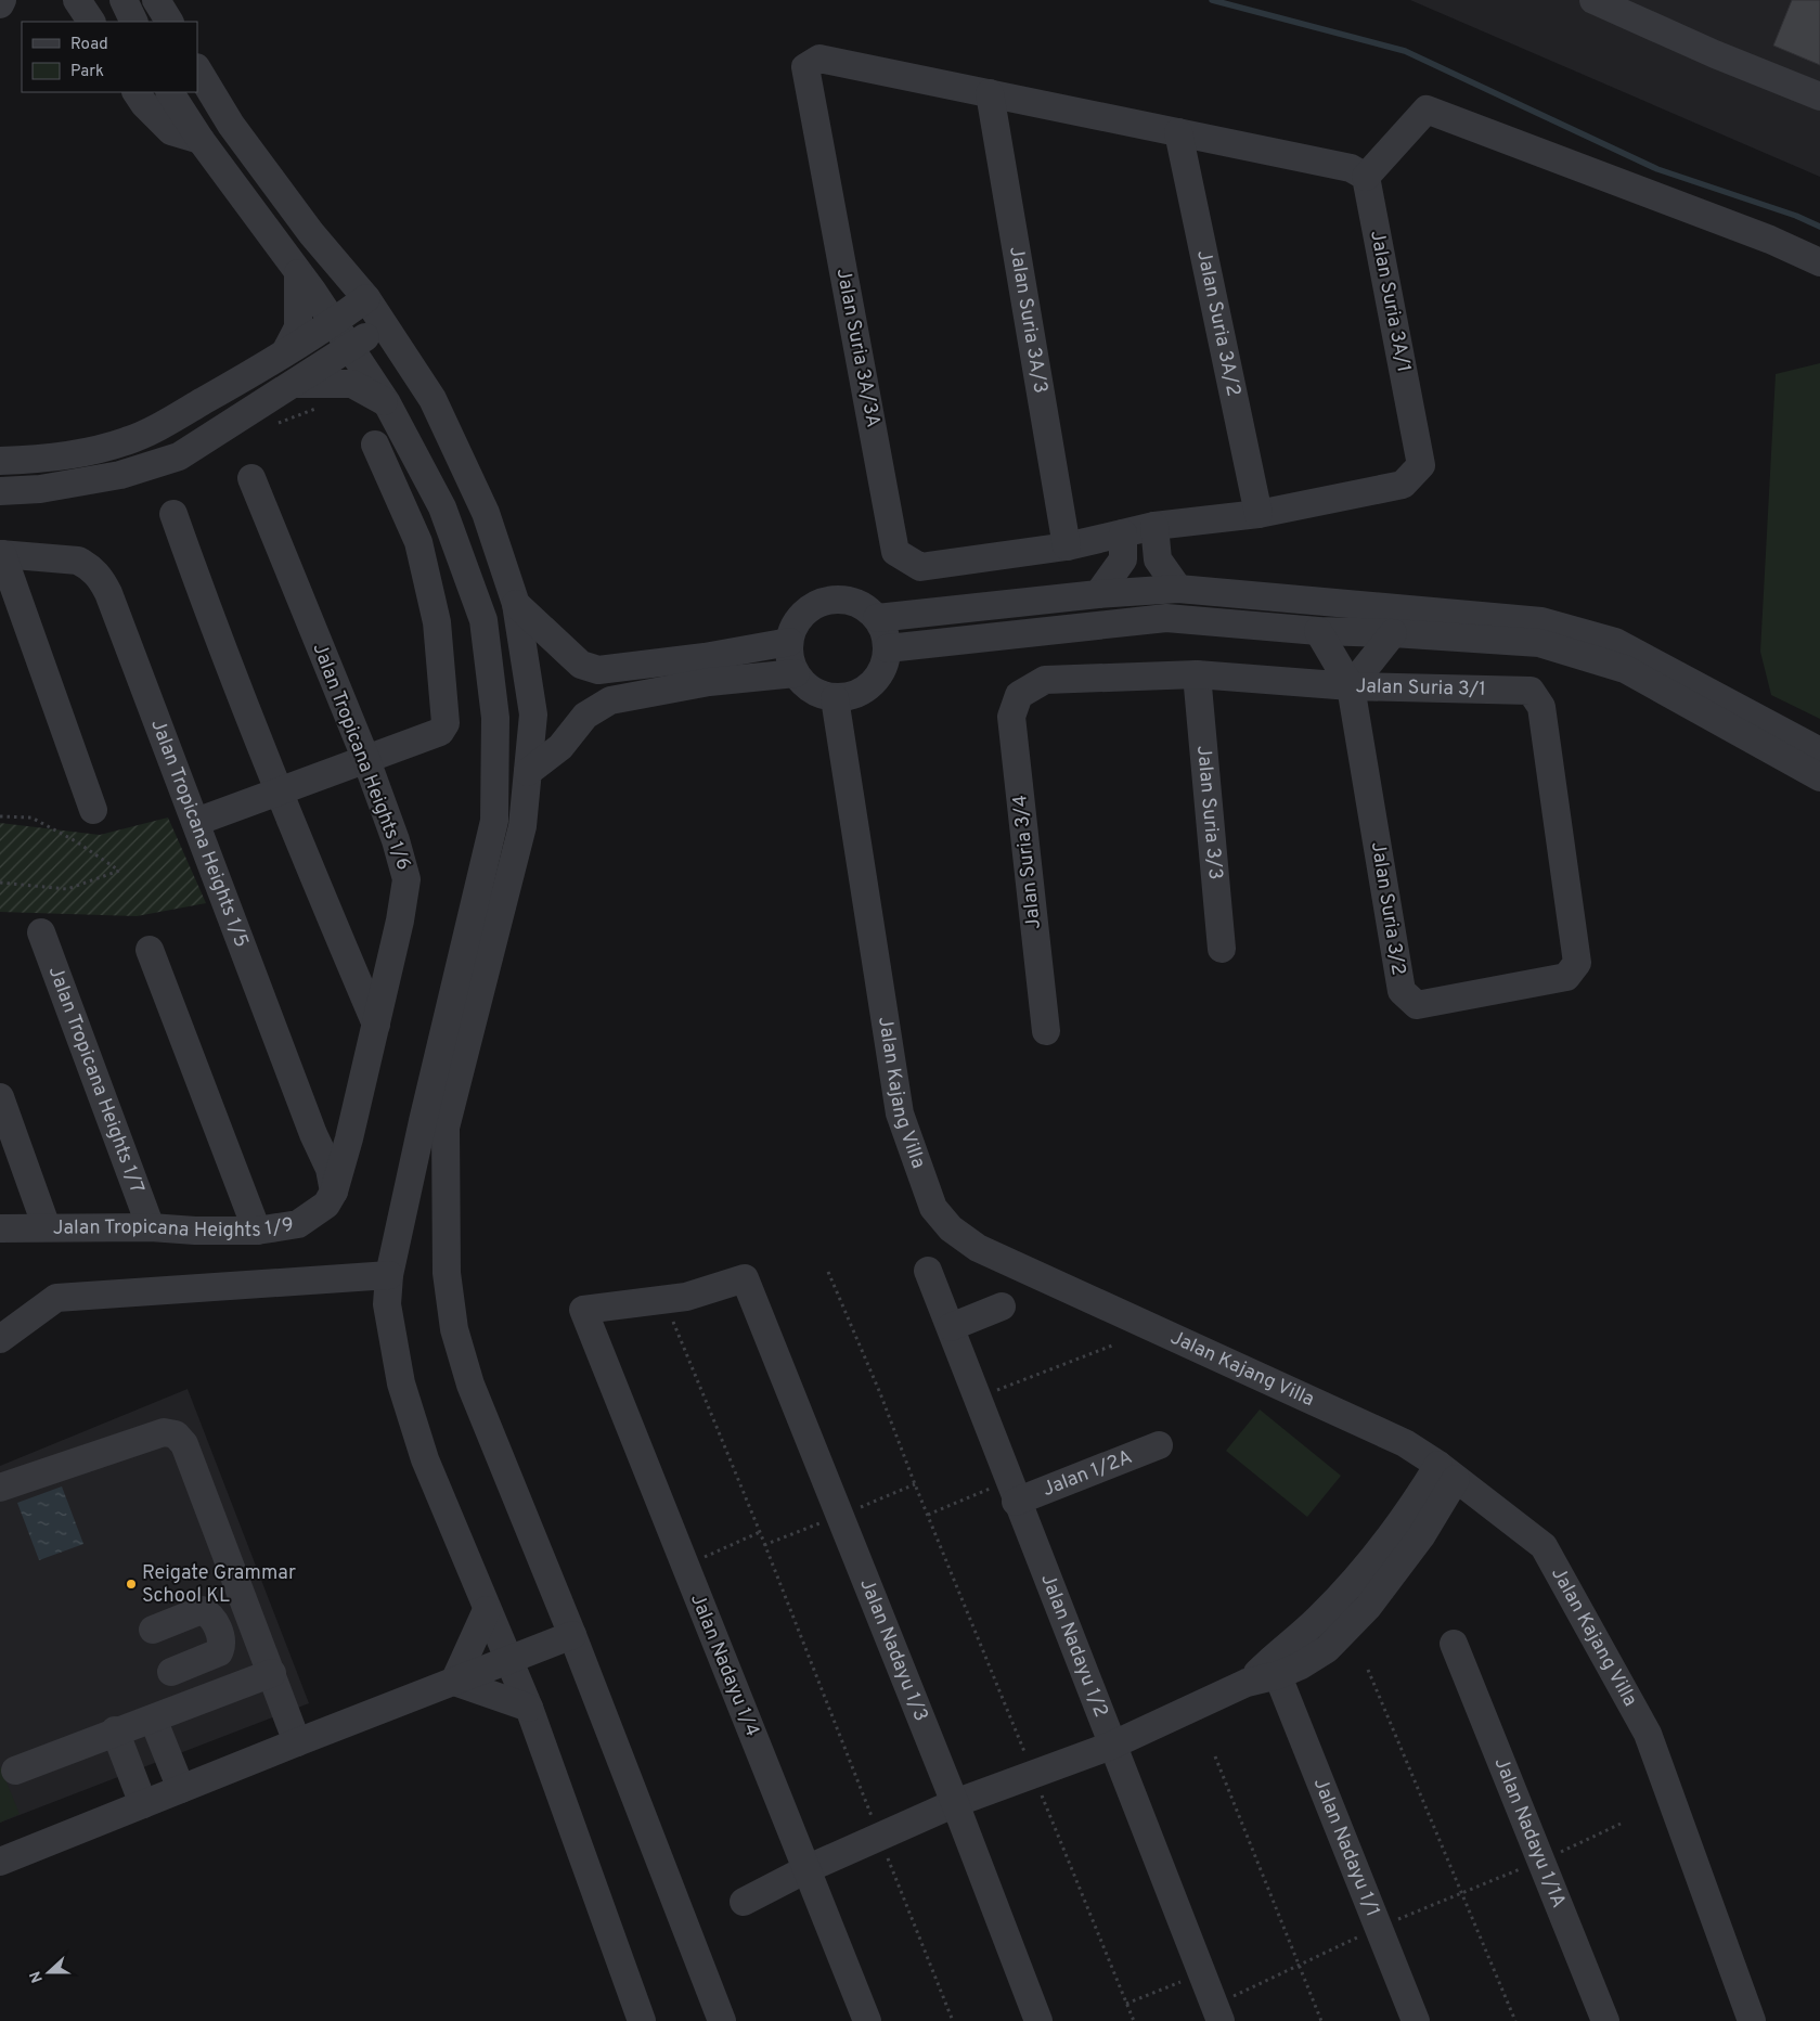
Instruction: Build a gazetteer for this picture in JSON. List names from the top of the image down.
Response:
{
  "streets": {
    "street": [
      "Jalan Suria 3A/1",
      "Jalan Suria 3A/3",
      "Jalan Suria 3A/2",
      "Jalan Suria 3A/3A",
      "Jalan Suria 3/1",
      "Jalan Tropicana Heights 1/6",
      "Jalan Suria 3/3",
      "Jalan Tropicana Heights 1/5",
      "Jalan Suria 3/4",
      "Jalan Suria 3/2",
      "Jalan Tropicana Heights 1/7",
      "Jalan Kajang Villa",
      "Jalan Tropicana Heights 1/9",
      "Jalan 1/2A",
      "Jalan Nadayu 1/2",
      "Jalan Nadayu 1/3",
      "Jalan Nadayu 1/4",
      "Jalan Nadayu 1/1A",
      "Jalan Nadayu 1/1"
    ]
  },
  "crossings": [
    ["Jalan Suria 3A/1", "Jalan Suria 3A/2"],
    ["Jalan Suria 3A/1", "Jalan Suria 3A/3A"],
    ["Jalan Suria 3A/3", "Jalan Suria 3A/3A"],
    ["Jalan Suria 3/1", "Jalan Suria 3/3"],
    ["Jalan Suria 3/1", "Jalan Suria 3/4"],
    ["Jalan Suria 3/1", "Jalan Suria 3/2"],
    ["Jalan Tropicana Heights 1/6", "Jalan Tropicana Heights 1/5"],
    ["Jalan Tropicana Heights 1/6", "Jalan Tropicana Heights 1/9"],
    ["Jalan Tropicana Heights 1/5", "Jalan Tropicana Heights 1/9"],
    ["Jalan Tropicana Heights 1/7", "Jalan Tropicana Heights 1/9"],
    ["Jalan 1/2A", "Jalan Nadayu 1/2"],
    ["Jalan Nadayu 1/3", "Jalan Nadayu 1/4"]
  ],
  "places": ["Reigate Grammar School KL"],
  "legend": ["Road", "Park"],
  "north": "left"
}
